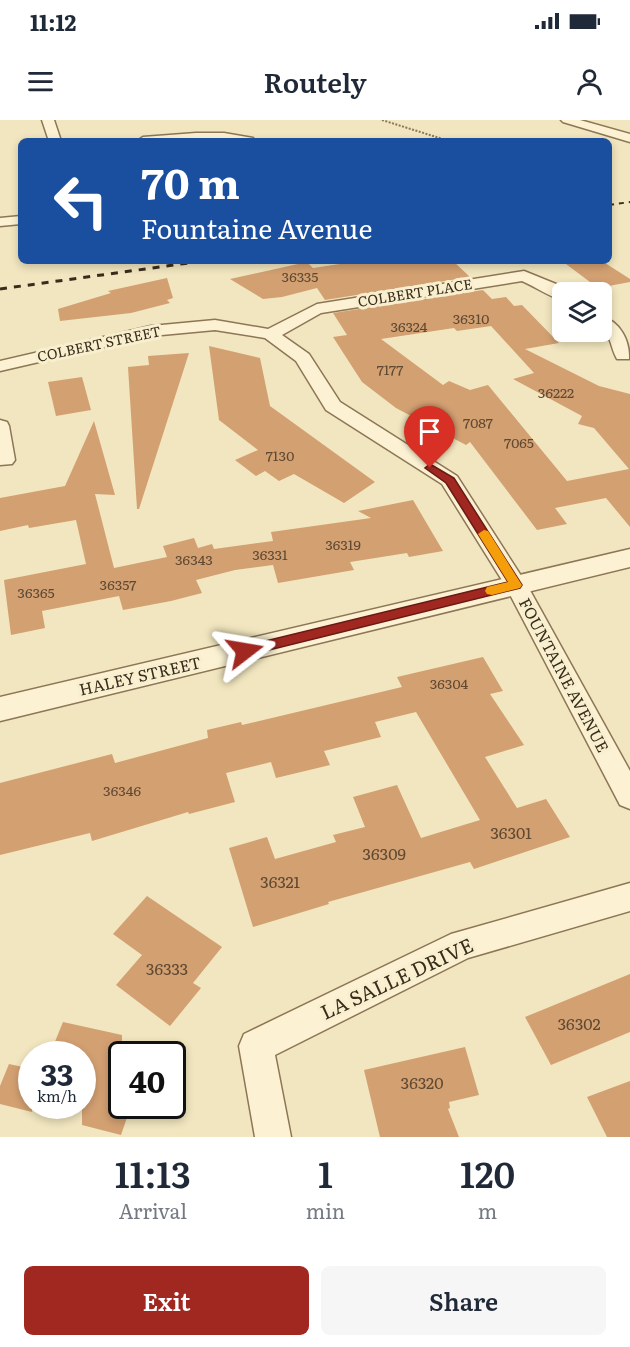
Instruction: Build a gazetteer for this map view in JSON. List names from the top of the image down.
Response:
{
  "streets": {
    "street": [
      "COLBERT PLACE",
      "COLBERT STREET",
      "FOUNTAINE AVENUE",
      "HALEY STREET",
      "LA SALLE DRIVE"
    ]
  },
  "crossings": [
    ["COLBERT PLACE", "COLBERT STREET"],
    ["COLBERT PLACE", "FOUNTAINE AVENUE"],
    ["COLBERT STREET", "FOUNTAINE AVENUE"],
    ["FOUNTAINE AVENUE", "HALEY STREET"]
  ],
  "house_numbers": [
    "36335",
    "36310",
    "36324",
    "7177",
    "36222",
    "7087",
    "7065",
    "7130",
    "36319",
    "36331",
    "36343",
    "36357",
    "36365",
    "36304",
    "36346",
    "36301",
    "36309",
    "36321",
    "36333",
    "36302",
    "36320"
  ],
  "page": {
    "status": "11:12",
    "header": "Routely",
    "turn": ["70 m", "Fountaine Avenue"],
    "speed": "33 km/h",
    "limit": "40",
    "eta": [
      "11:13",
      "Arrival",
      "1",
      "min",
      "120",
      "m"
    ],
    "buttons": ["Exit", "Share"]
  }
}
